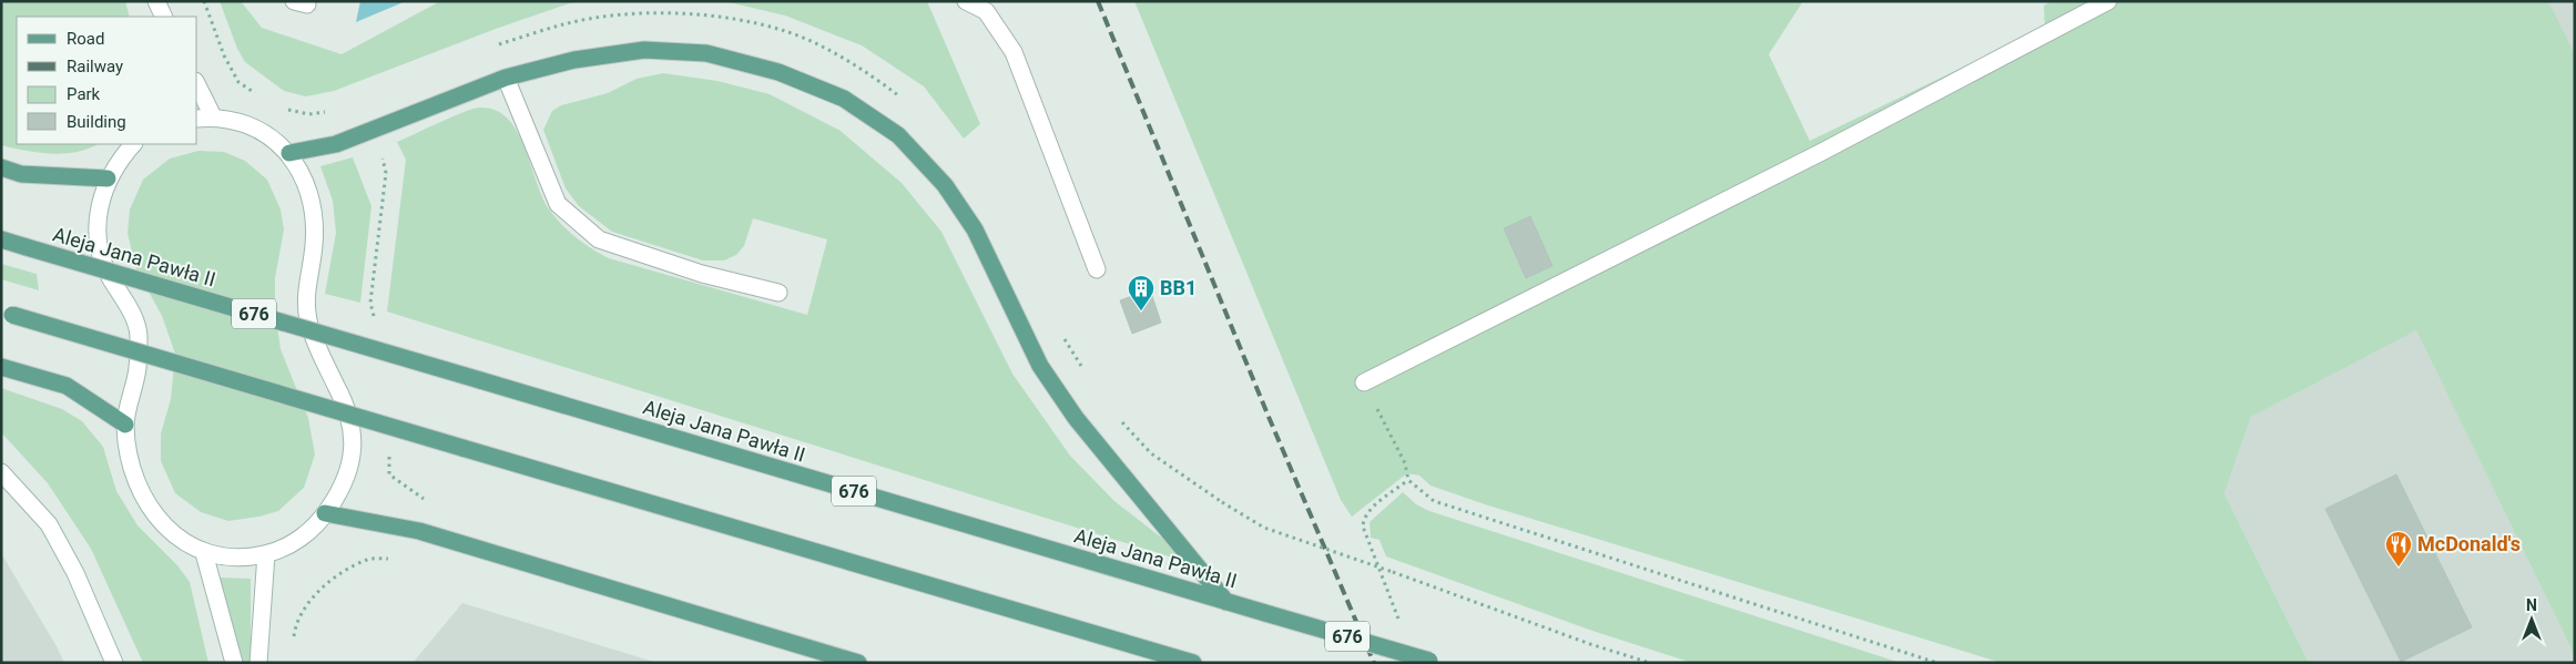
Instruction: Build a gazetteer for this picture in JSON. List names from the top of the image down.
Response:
{
  "streets": {
    "main road": ["Aleja Jana Pawła II", "676"]
  },
  "places": {
    "building": ["BB1"],
    "restaurant": ["McDonald's"]
  },
  "legend": [
    "Road",
    "Railway",
    "Park",
    "Building"
  ],
  "north": "top"
}
